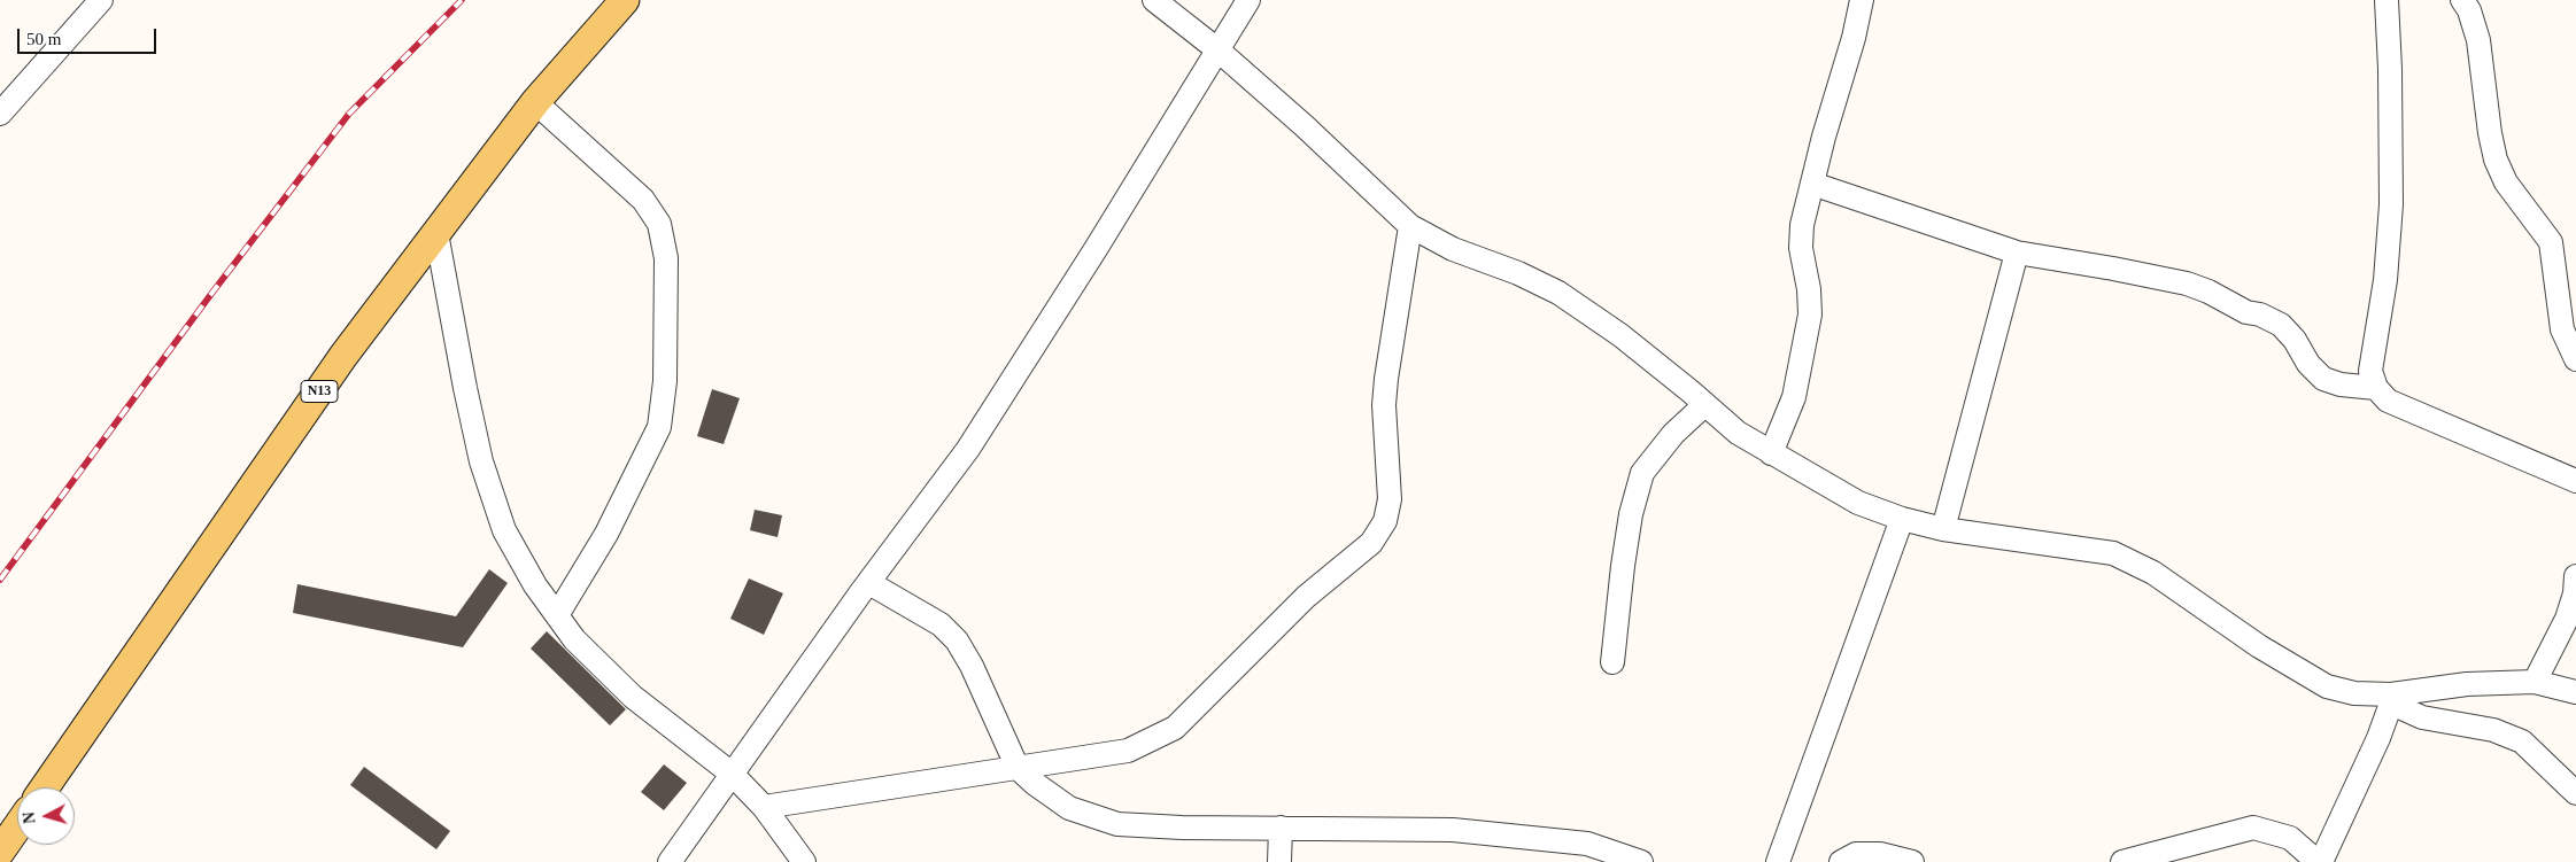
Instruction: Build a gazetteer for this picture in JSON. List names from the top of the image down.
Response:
{
  "streets": {
    "main road": ["N13"]
  },
  "scale_bar": "50 m",
  "north": "left"
}
